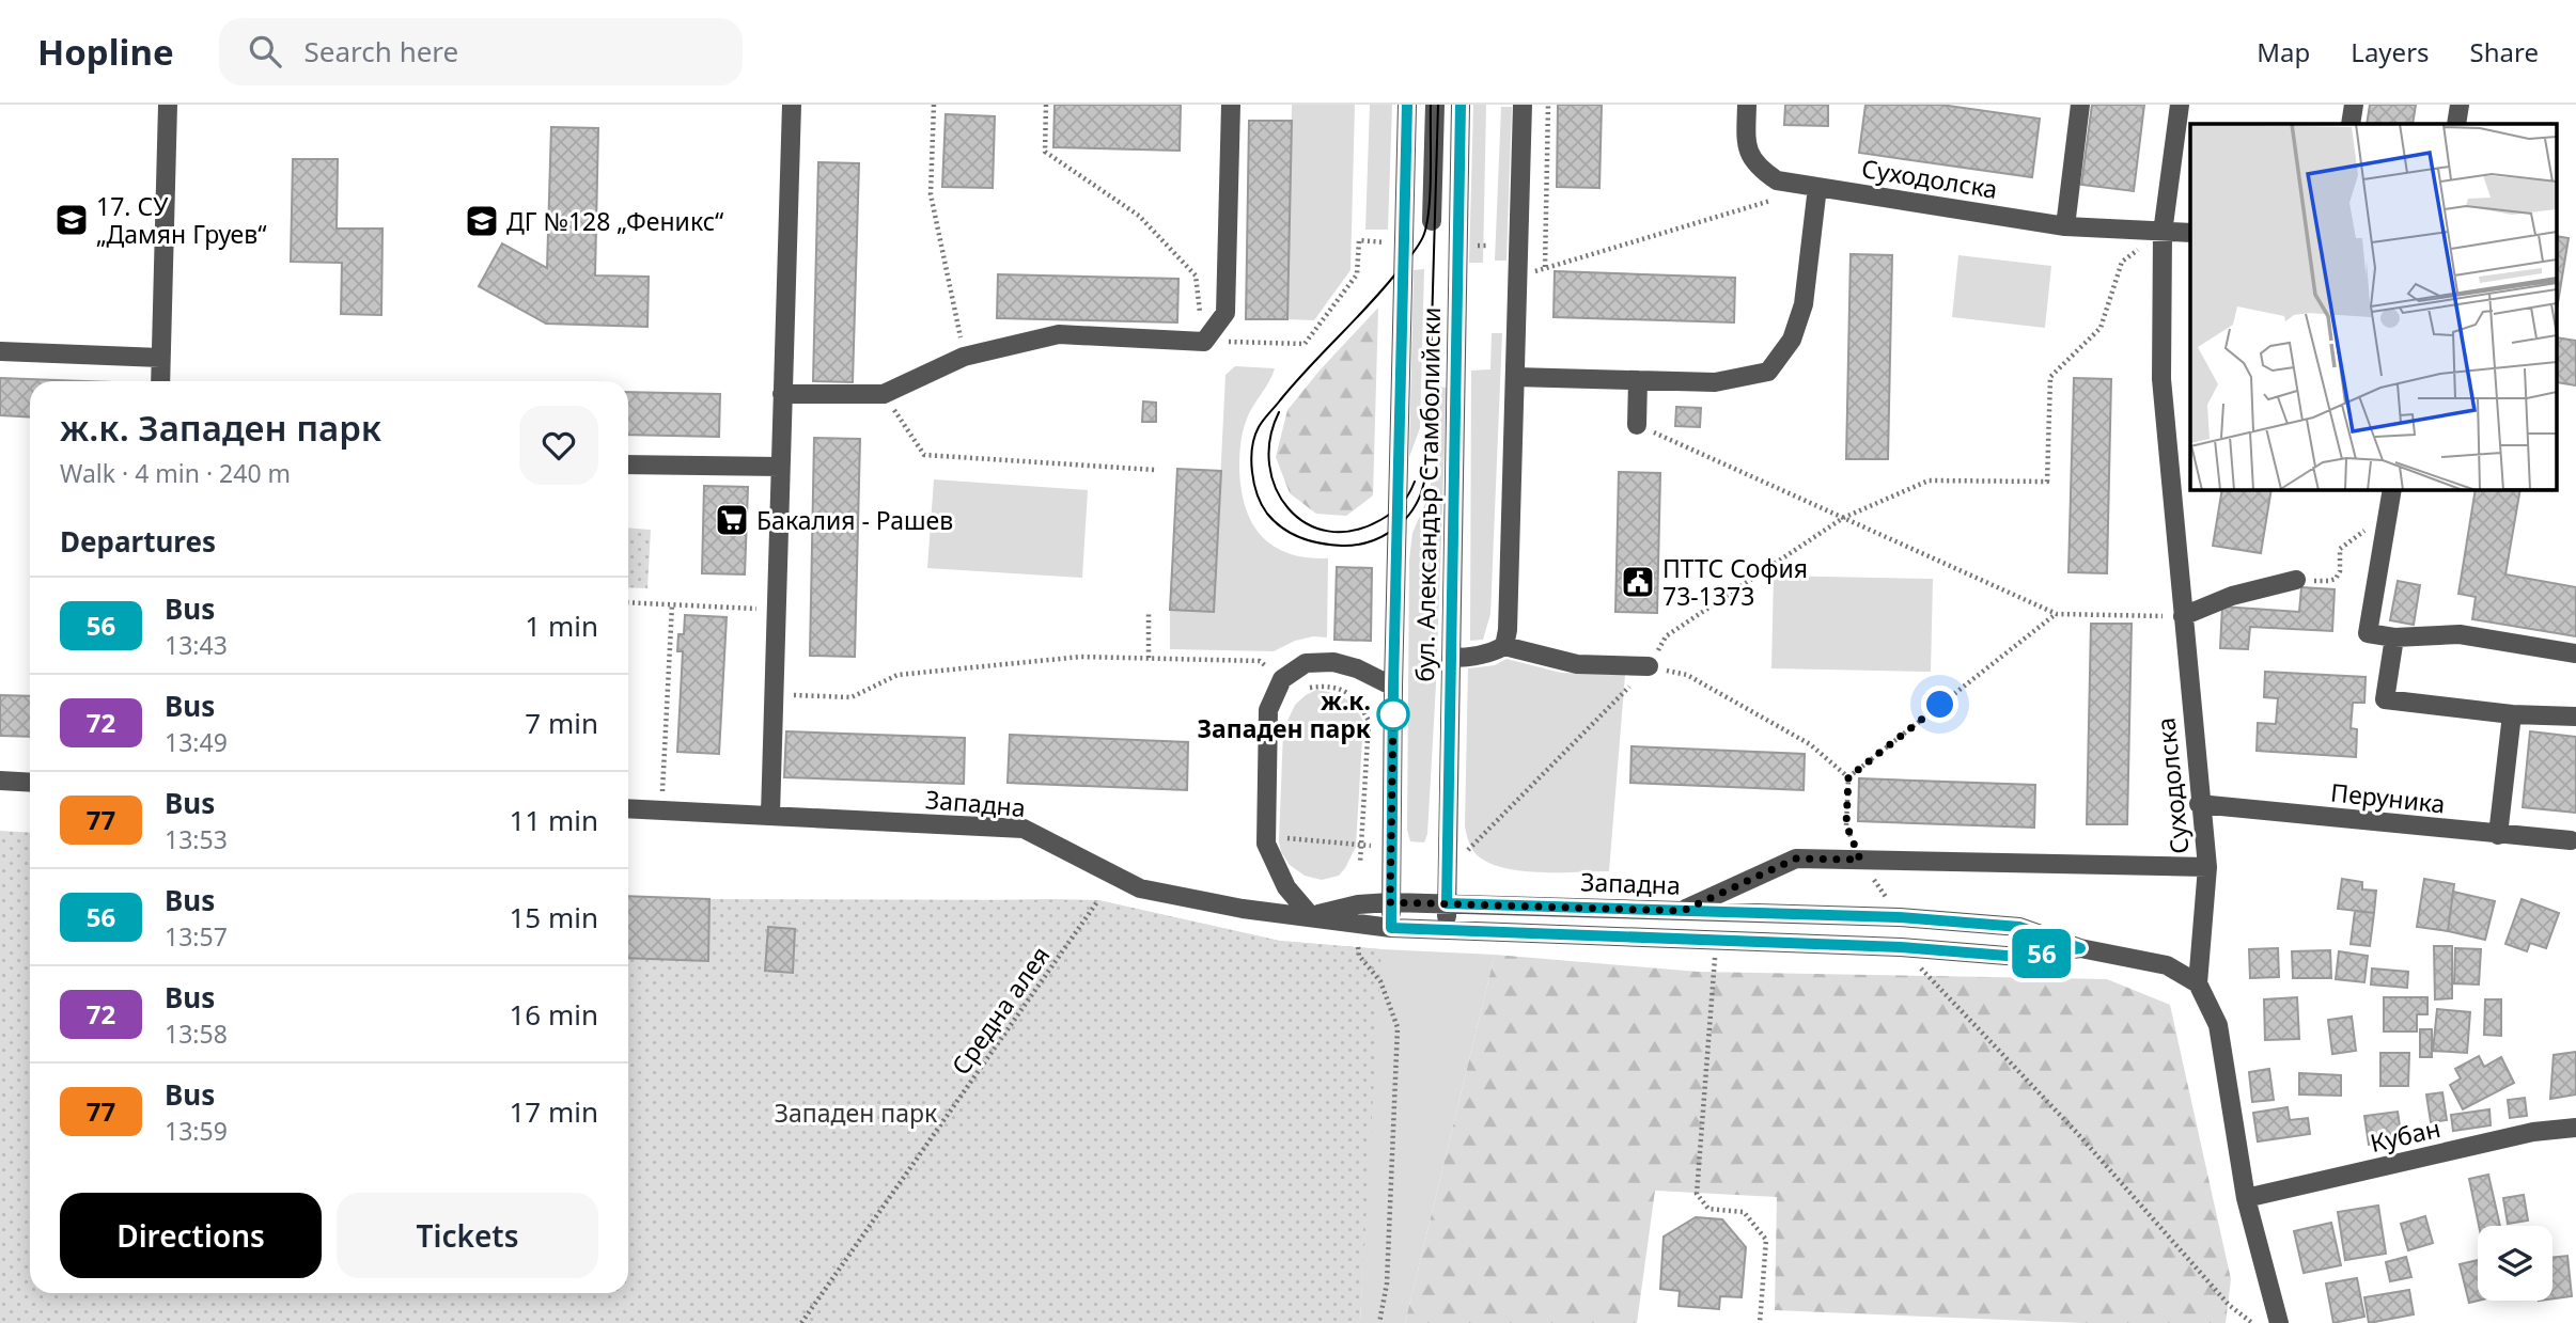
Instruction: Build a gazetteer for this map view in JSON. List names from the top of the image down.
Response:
{
  "streets": {
    "street": [
      "Суходолска",
      "бул. Александър Стамболийски",
      "Перуника",
      "Западна",
      "Кубан"
    ],
    "path": ["Средна алея"]
  },
  "crossings": [
    ["Суходолска", "Перуника"],
    ["Суходолска", "Западна"],
    ["бул. Александър Стамболийски", "Западна"]
  ],
  "parks": ["Западен парк"],
  "places": {
    "school or university": ["17. СУ „Дамян Груев“", "ДГ №128 „Феникс“"],
    "supermarket": ["Бакалия - Рашев"],
    "public building": ["ПТТС София 73-1373"],
    "other": ["ж.к. Западен парк"]
  },
  "lines": ["bus line 56"],
  "page": {
    "header": "Hopline",
    "search": "Search here",
    "nav": ["Map", "Layers", "Share"],
    "on_map": "56",
    "heading": [
      ["ж.к. Западен парк", "Walk · 4 min · 240 m"],
      "Departures"
    ],
    "list": [
      {
        "mark": "56",
        "name": "Bus",
        "note": "13:43",
        "value": "1 min"
      },
      {
        "mark": "72",
        "name": "Bus",
        "note": "13:49",
        "value": "7 min"
      },
      {
        "mark": "77",
        "name": "Bus",
        "note": "13:53",
        "value": "11 min"
      },
      {
        "mark": "56",
        "name": "Bus",
        "note": "13:57",
        "value": "15 min"
      },
      {
        "mark": "72",
        "name": "Bus",
        "note": "13:58",
        "value": "16 min"
      },
      {
        "mark": "77",
        "name": "Bus",
        "note": "13:59",
        "value": "17 min"
      }
    ],
    "buttons": ["Directions", "Tickets"]
  }
}
